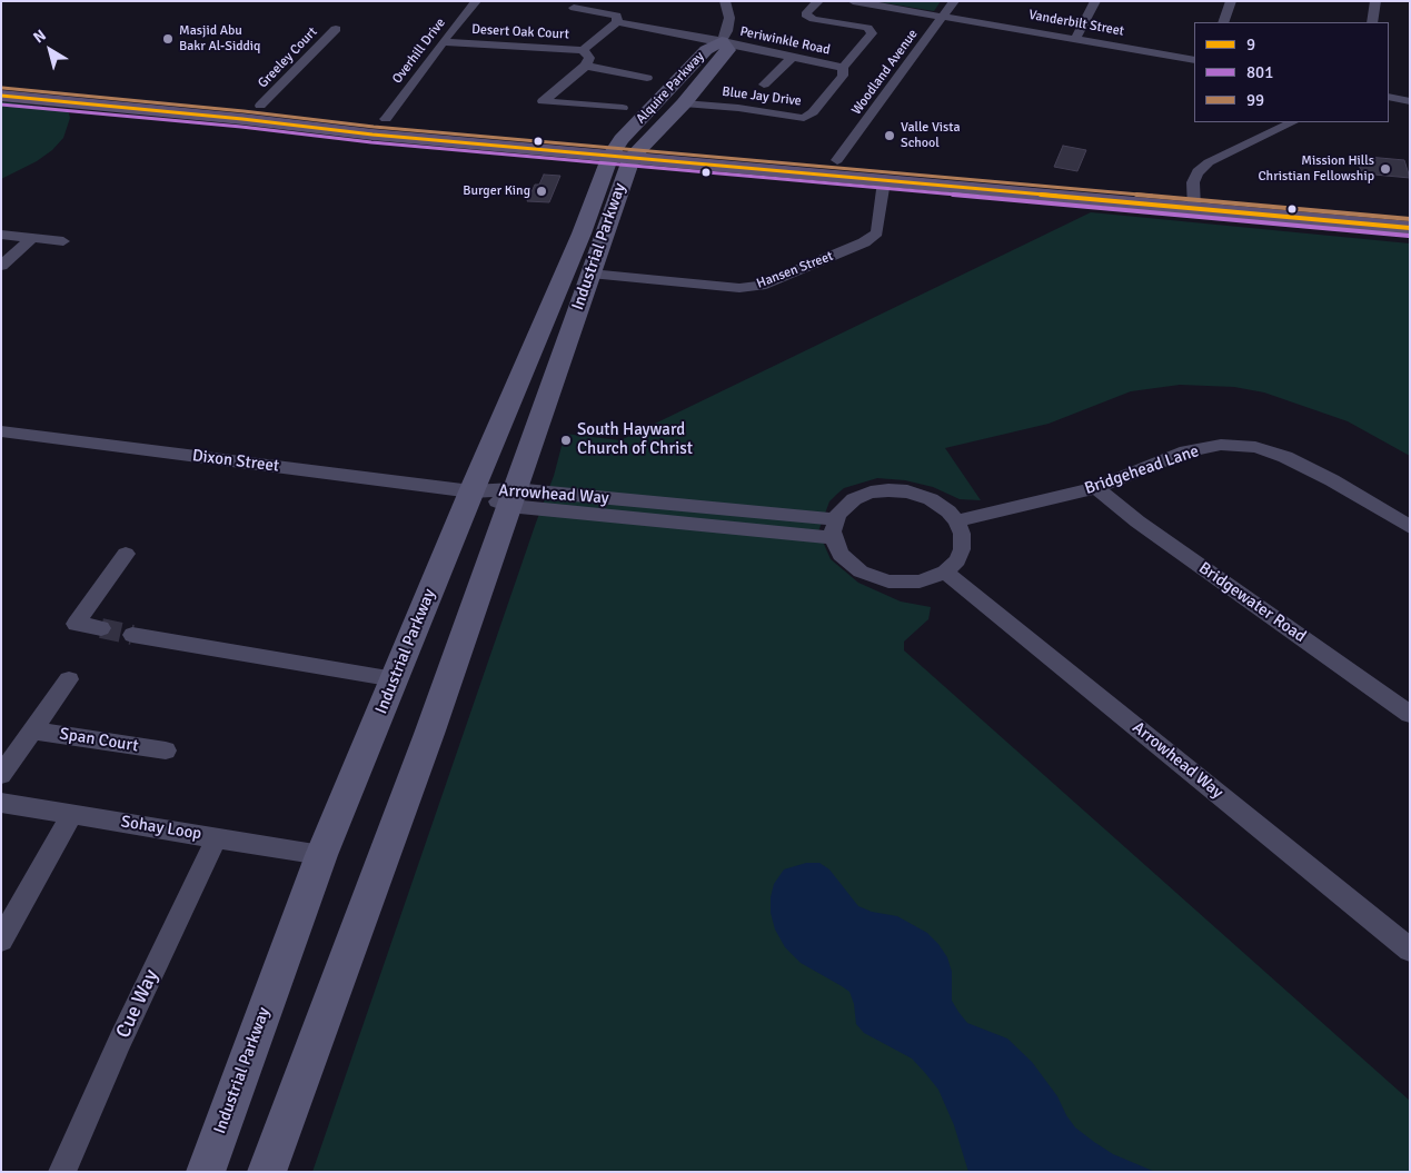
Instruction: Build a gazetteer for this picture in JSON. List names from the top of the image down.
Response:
{
  "streets": {
    "main road": ["Alquire Parkway", "Industrial Parkway"],
    "street": [
      "Vanderbilt Street",
      "Desert Oak Court",
      "Periwinkle Road",
      "Overhill Drive",
      "Greeley Court",
      "Woodland Avenue",
      "Blue Jay Drive",
      "Hansen Street",
      "Dixon Street",
      "Bridgehead Lane",
      "Arrowhead Way",
      "Bridgewater Road",
      "Span Court",
      "Sohay Loop",
      "Cue Way"
    ]
  },
  "crossings": [
    ["Vanderbilt Street", "Woodland Avenue"],
    ["Desert Oak Court", "Overhill Drive"],
    ["Periwinkle Road", "Alquire Parkway"],
    ["Periwinkle Road", "Blue Jay Drive"],
    ["Alquire Parkway", "Blue Jay Drive"],
    ["Alquire Parkway", "Industrial Parkway"],
    ["Industrial Parkway", "Hansen Street"],
    ["Industrial Parkway", "Dixon Street"],
    ["Industrial Parkway", "Arrowhead Way"],
    ["Industrial Parkway", "Sohay Loop"],
    ["Dixon Street", "Arrowhead Way"],
    ["Bridgehead Lane", "Arrowhead Way"],
    ["Bridgehead Lane", "Bridgewater Road"],
    ["Sohay Loop", "Cue Way"]
  ],
  "places": [
    "Masjid Abu Bakr Al-Siddiq",
    "Valle Vista School",
    "Mission Hills Christian Fellowship",
    "Burger King",
    "South Hayward Church of Christ"
  ],
  "lines": ["transit line 99", "transit line 9", "transit line 801"],
  "legend": ["9", "801", "99"],
  "north": "top left"
}
